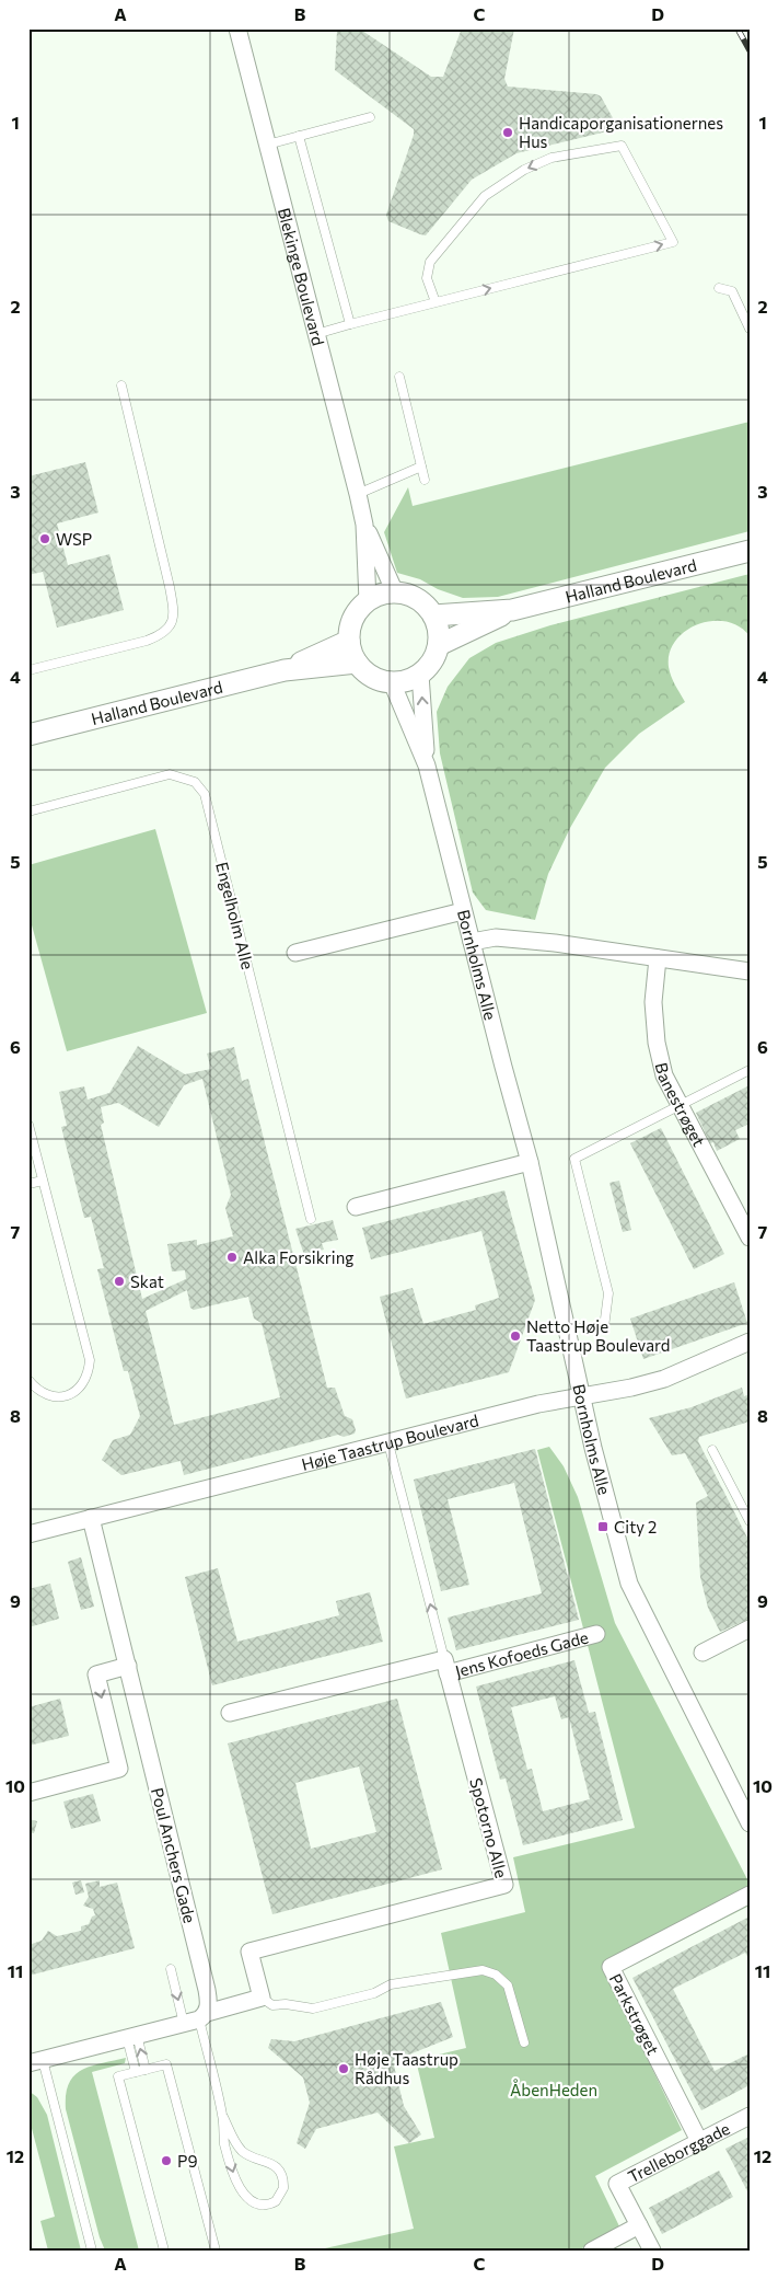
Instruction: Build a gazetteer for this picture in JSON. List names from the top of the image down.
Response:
{
  "streets": {
    "street": [
      "Blekinge Boulevard",
      "Halland Boulevard",
      "Bornholms Alle",
      "Banestrøget",
      "Høje Taastrup Boulevard",
      "Jens Kofoeds Gade",
      "Spotorno Alle",
      "Poul Anchers Gade",
      "Parkstrøget",
      "Trelleborggade"
    ],
    "lane": ["Engelholm Alle"]
  },
  "crossings": [
    ["Blekinge Boulevard", "Halland Boulevard"],
    ["Blekinge Boulevard", "Bornholms Alle"],
    ["Halland Boulevard", "Bornholms Alle"],
    ["Bornholms Alle", "Høje Taastrup Boulevard"],
    ["Høje Taastrup Boulevard", "Poul Anchers Gade"],
    ["Jens Kofoeds Gade", "Spotorno Alle"],
    ["Parkstrøget", "Trelleborggade"]
  ],
  "parks": ["ÅbenHeden"],
  "places": {
    "other": [
      "Handicaporganisationernes Hus",
      "WSP",
      "Alka Forsikring",
      "Skat",
      "Netto Høje Taastrup Boulevard",
      "Høje Taastrup Rådhus",
      "P9"
    ],
    "transit": ["City 2"]
  },
  "grid": {
    "columns": [
      "A",
      "B",
      "C",
      "D"
    ],
    "rows": [
      "1",
      "2",
      "3",
      "4",
      "5",
      "6",
      "7",
      "8",
      "9",
      "10",
      "11",
      "12"
    ]
  }
}
